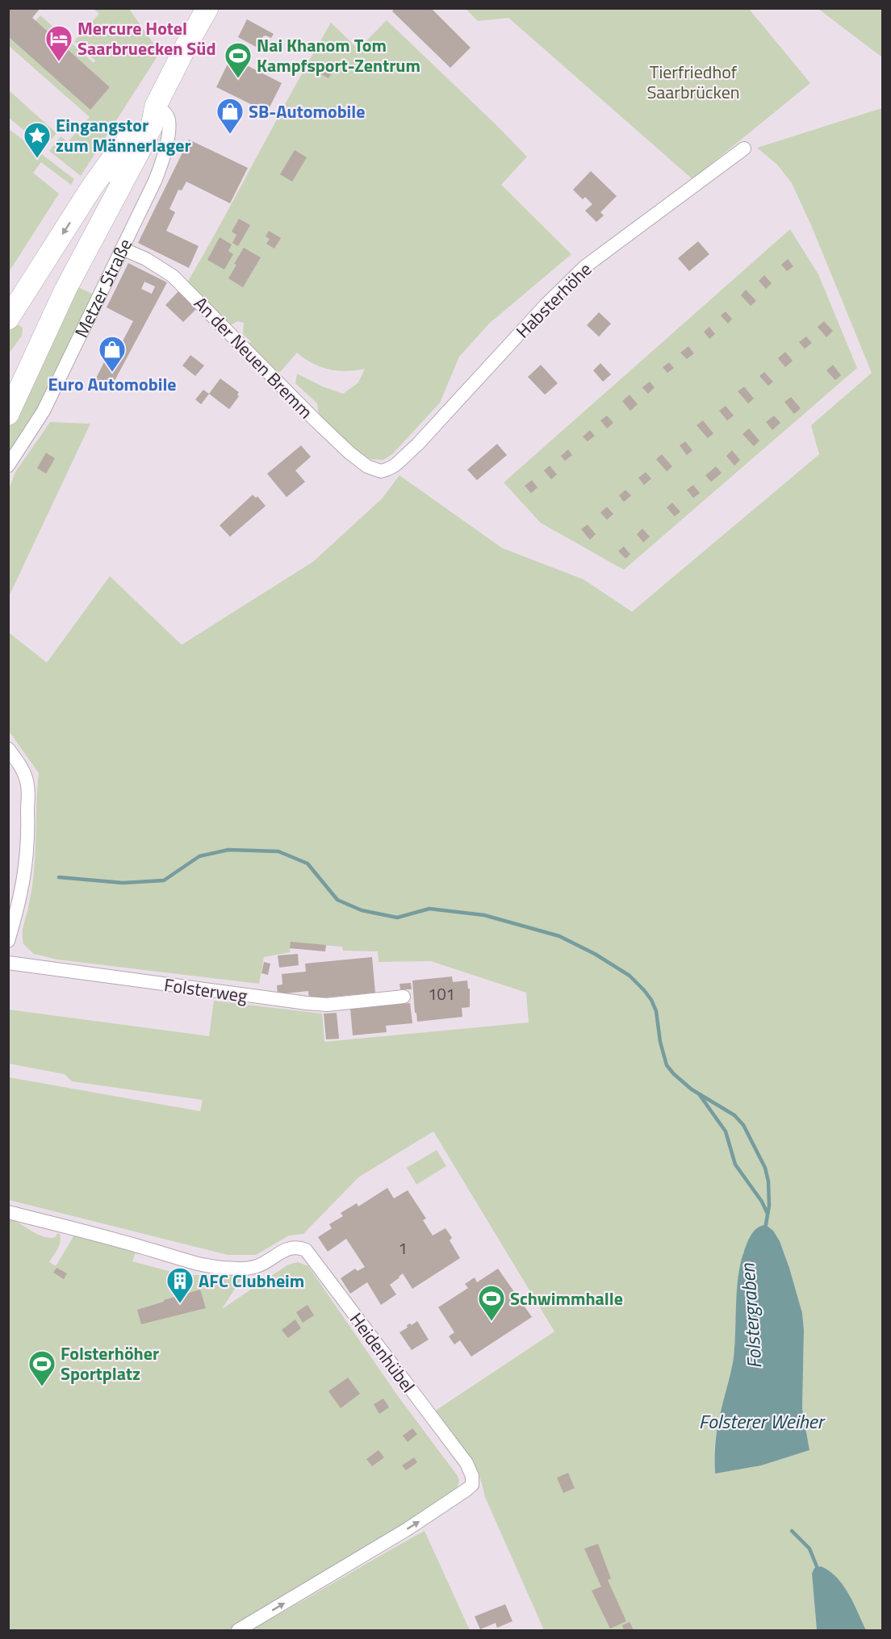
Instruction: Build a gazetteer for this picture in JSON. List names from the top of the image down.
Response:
{
  "streets": {
    "main road": ["Metzer Straße"],
    "street": [
      "Habsterhöhe",
      "An der Neuen Bremm",
      "Folsterweg",
      "Heidenhübel"
    ]
  },
  "crossings": [
    ["Metzer Straße", "An der Neuen Bremm"],
    ["Habsterhöhe", "An der Neuen Bremm"]
  ],
  "water": ["Folstergraben", "Folsterer Weiher"],
  "parks": ["Tierfriedhof Saarbrücken"],
  "places": {
    "hotel": ["Mercure Hotel Saarbruecken Süd"],
    "sports": ["Nai Khanom Tom Kampfsport-Zentrum", "Schwimmhalle", "Folsterhöher Sportplatz"],
    "shop": ["SB-Automobile", "Euro Automobile"],
    "place": ["Eingangstor zum Männerlager"],
    "building": ["AFC Clubheim"]
  },
  "house_numbers": ["101", "1"]
}
